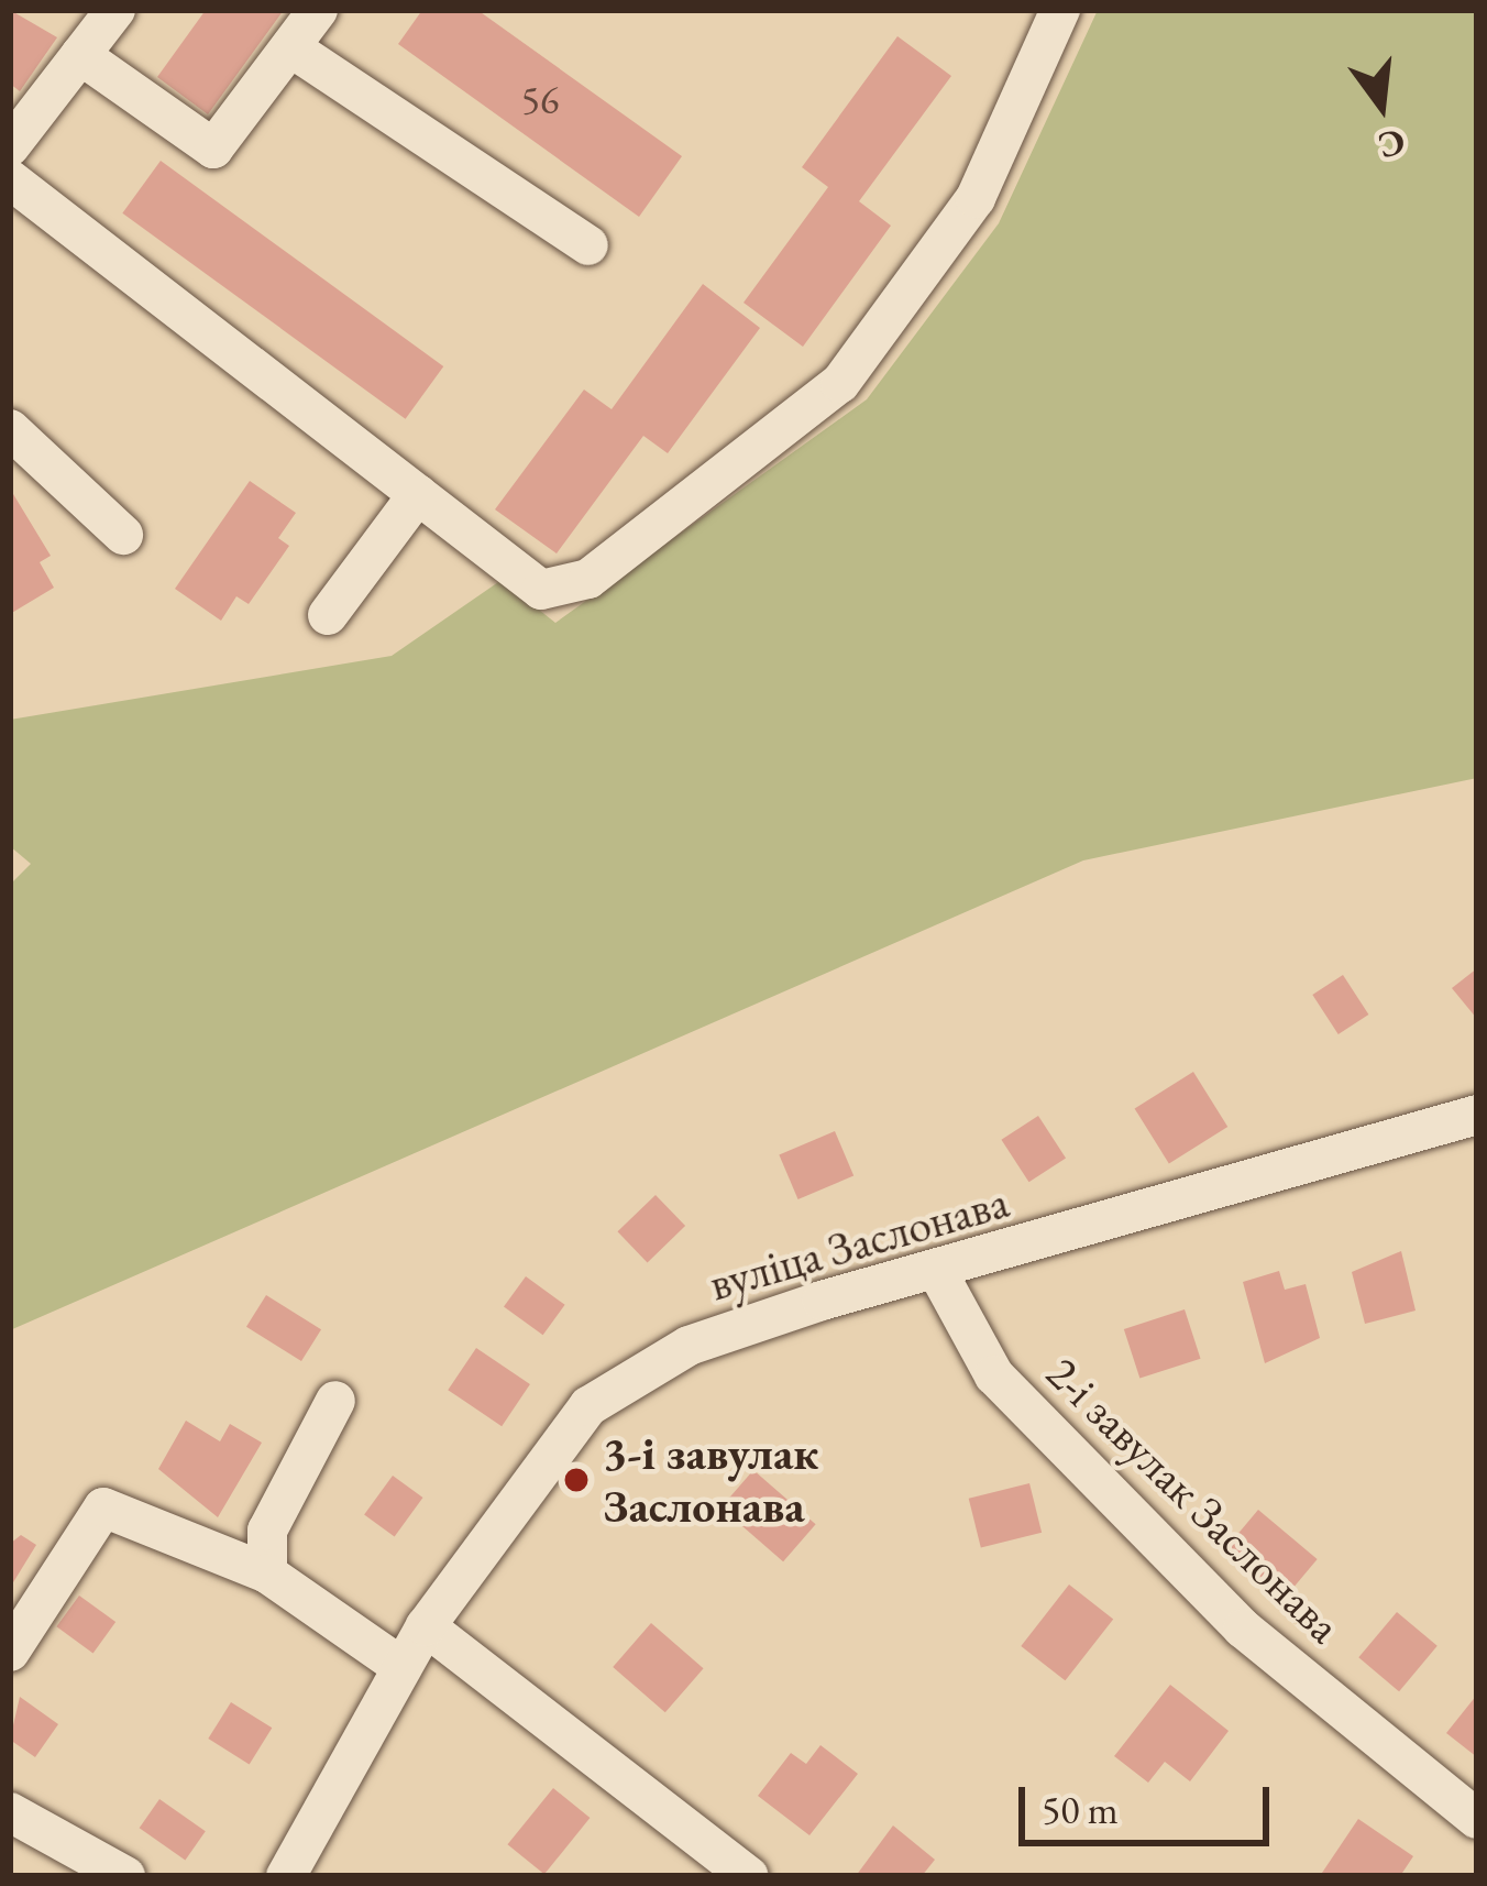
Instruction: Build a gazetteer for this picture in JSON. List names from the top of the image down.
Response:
{
  "streets": {
    "street": ["вуліца Заслонава", "2-і завулак Заслонава"]
  },
  "crossings": [
    ["вуліца Заслонава", "2-і завулак Заслонава"]
  ],
  "places": ["3-і завулак Заслонава"],
  "house_numbers": ["56"],
  "scale_bar": "50 m",
  "north": "bottom"
}
